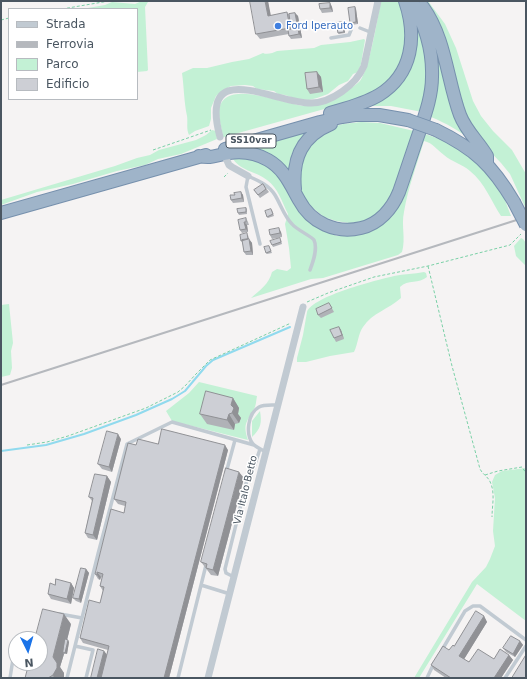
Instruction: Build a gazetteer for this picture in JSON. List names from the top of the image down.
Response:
{
  "streets": {
    "highway": ["SS10var"],
    "street": ["Via Italo Betto"]
  },
  "places": ["Ford Iperauto"],
  "legend": [
    "Strada",
    "Ferrovia",
    "Parco",
    "Edificio"
  ],
  "north": "bottom"
}
